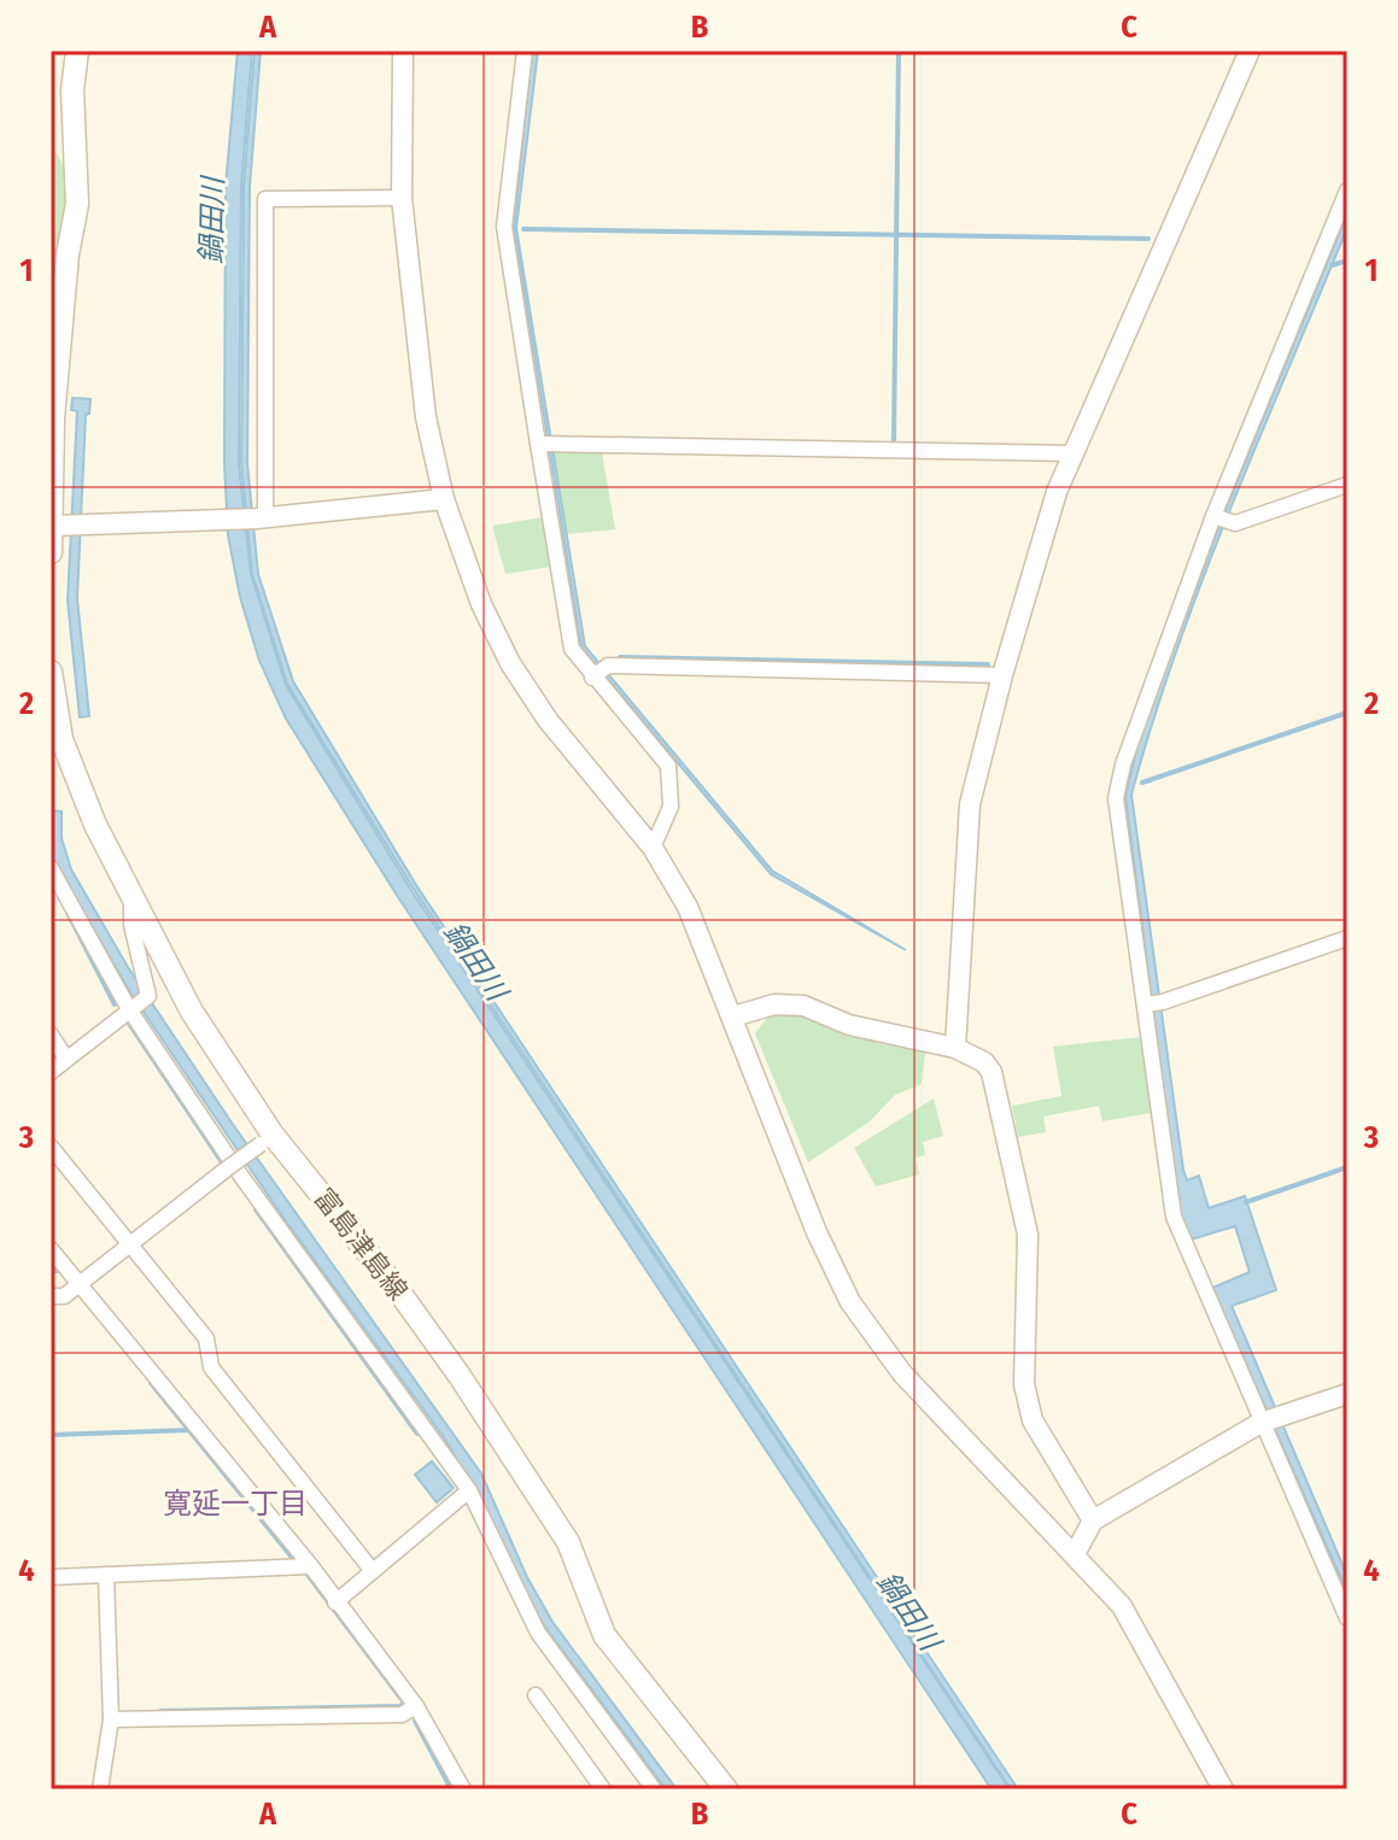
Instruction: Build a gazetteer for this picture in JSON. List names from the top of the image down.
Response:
{
  "streets": {
    "main road": ["富島津島線"]
  },
  "districts": ["寛延一丁目"],
  "water": ["鍋田川"],
  "grid": {
    "columns": ["A", "B", "C"],
    "rows": [
      "1",
      "2",
      "3",
      "4"
    ]
  }
}
